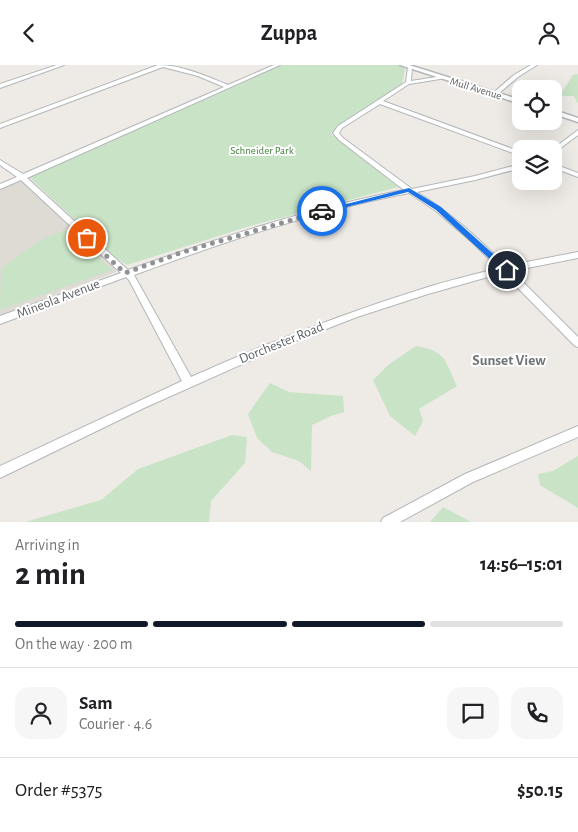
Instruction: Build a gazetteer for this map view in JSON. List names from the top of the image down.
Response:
{
  "streets": {
    "street": ["Mull Avenue", "Mineola Avenue", "Dorchester Road"]
  },
  "districts": ["Sunset View"],
  "parks": ["Schneider Park"],
  "page": {
    "header": "Zuppa",
    "heading": ["2 min", "Arriving in", "14:56–15:01"],
    "panel": [
      "Sam",
      "Courier · 4.6",
      "Order #5375",
      "$50.15"
    ],
    "bar": "On the way · 200 m"
  }
}
